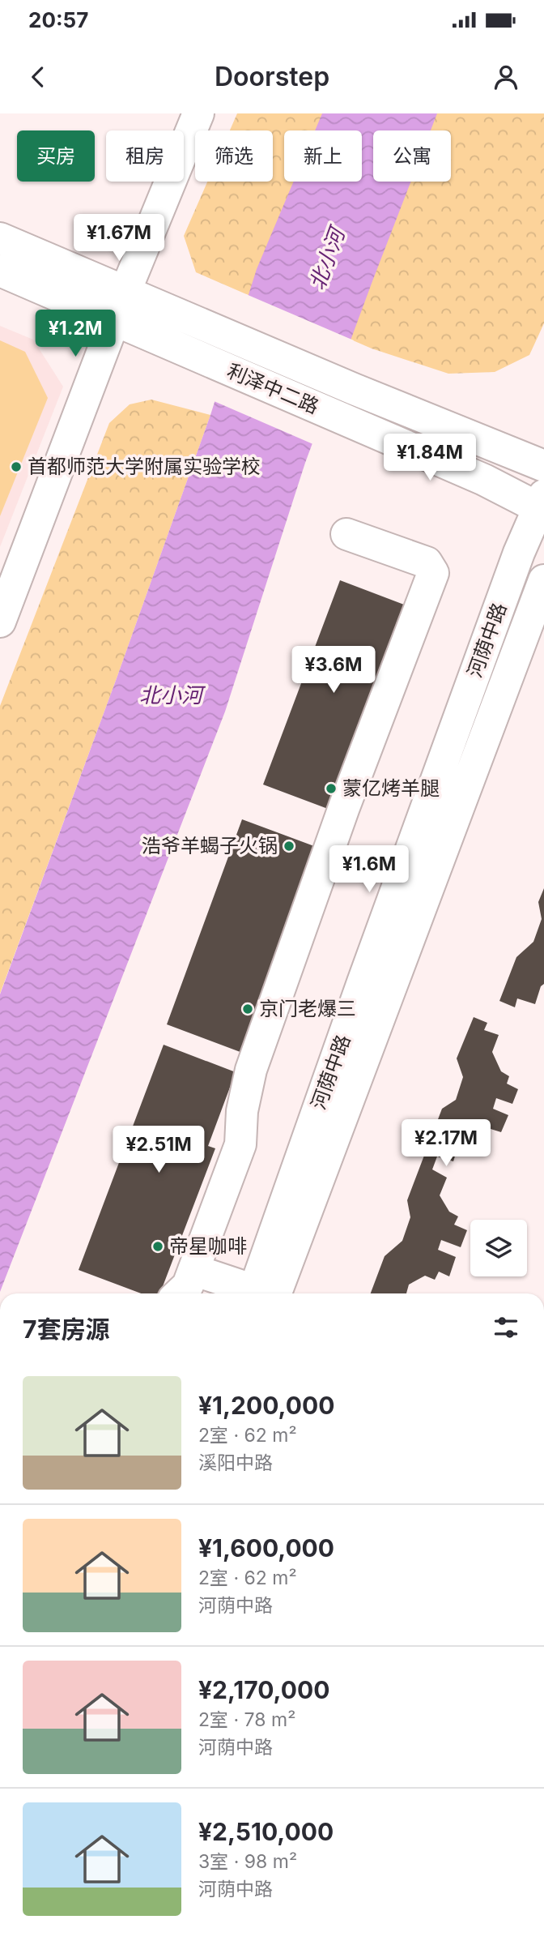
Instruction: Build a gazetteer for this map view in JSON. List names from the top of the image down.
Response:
{
  "streets": {
    "street": ["利泽中二路", "河荫中路"]
  },
  "crossings": [
    ["利泽中二路", "河荫中路"]
  ],
  "water": ["北小河"],
  "places": [
    "首都师范大学附属实验学校",
    "蒙亿烤羊腿",
    "浩爷羊蝎子火锅",
    "京门老爆三",
    "帝星咖啡"
  ],
  "page": {
    "status": "20:57",
    "header": "Doorstep",
    "chip": [
      "买房",
      "租房",
      "筛选",
      "新上",
      "公寓"
    ],
    "price": [
      "¥1.67M",
      "¥1.2M",
      "¥1.84M",
      "¥3.6M",
      "¥1.6M",
      "¥2.17M",
      "¥2.51M"
    ],
    "heading": "7套房源",
    "list": [
      {
        "name": "¥1,200,000",
        "note": "2室 · 62 m² · 溪阳中路"
      },
      {
        "name": "¥1,600,000",
        "note": "2室 · 62 m² · 河荫中路"
      },
      {
        "name": "¥2,170,000",
        "note": "2室 · 78 m² · 河荫中路"
      },
      {
        "name": "¥2,510,000",
        "note": "3室 · 98 m² · 河荫中路"
      }
    ]
  }
}
